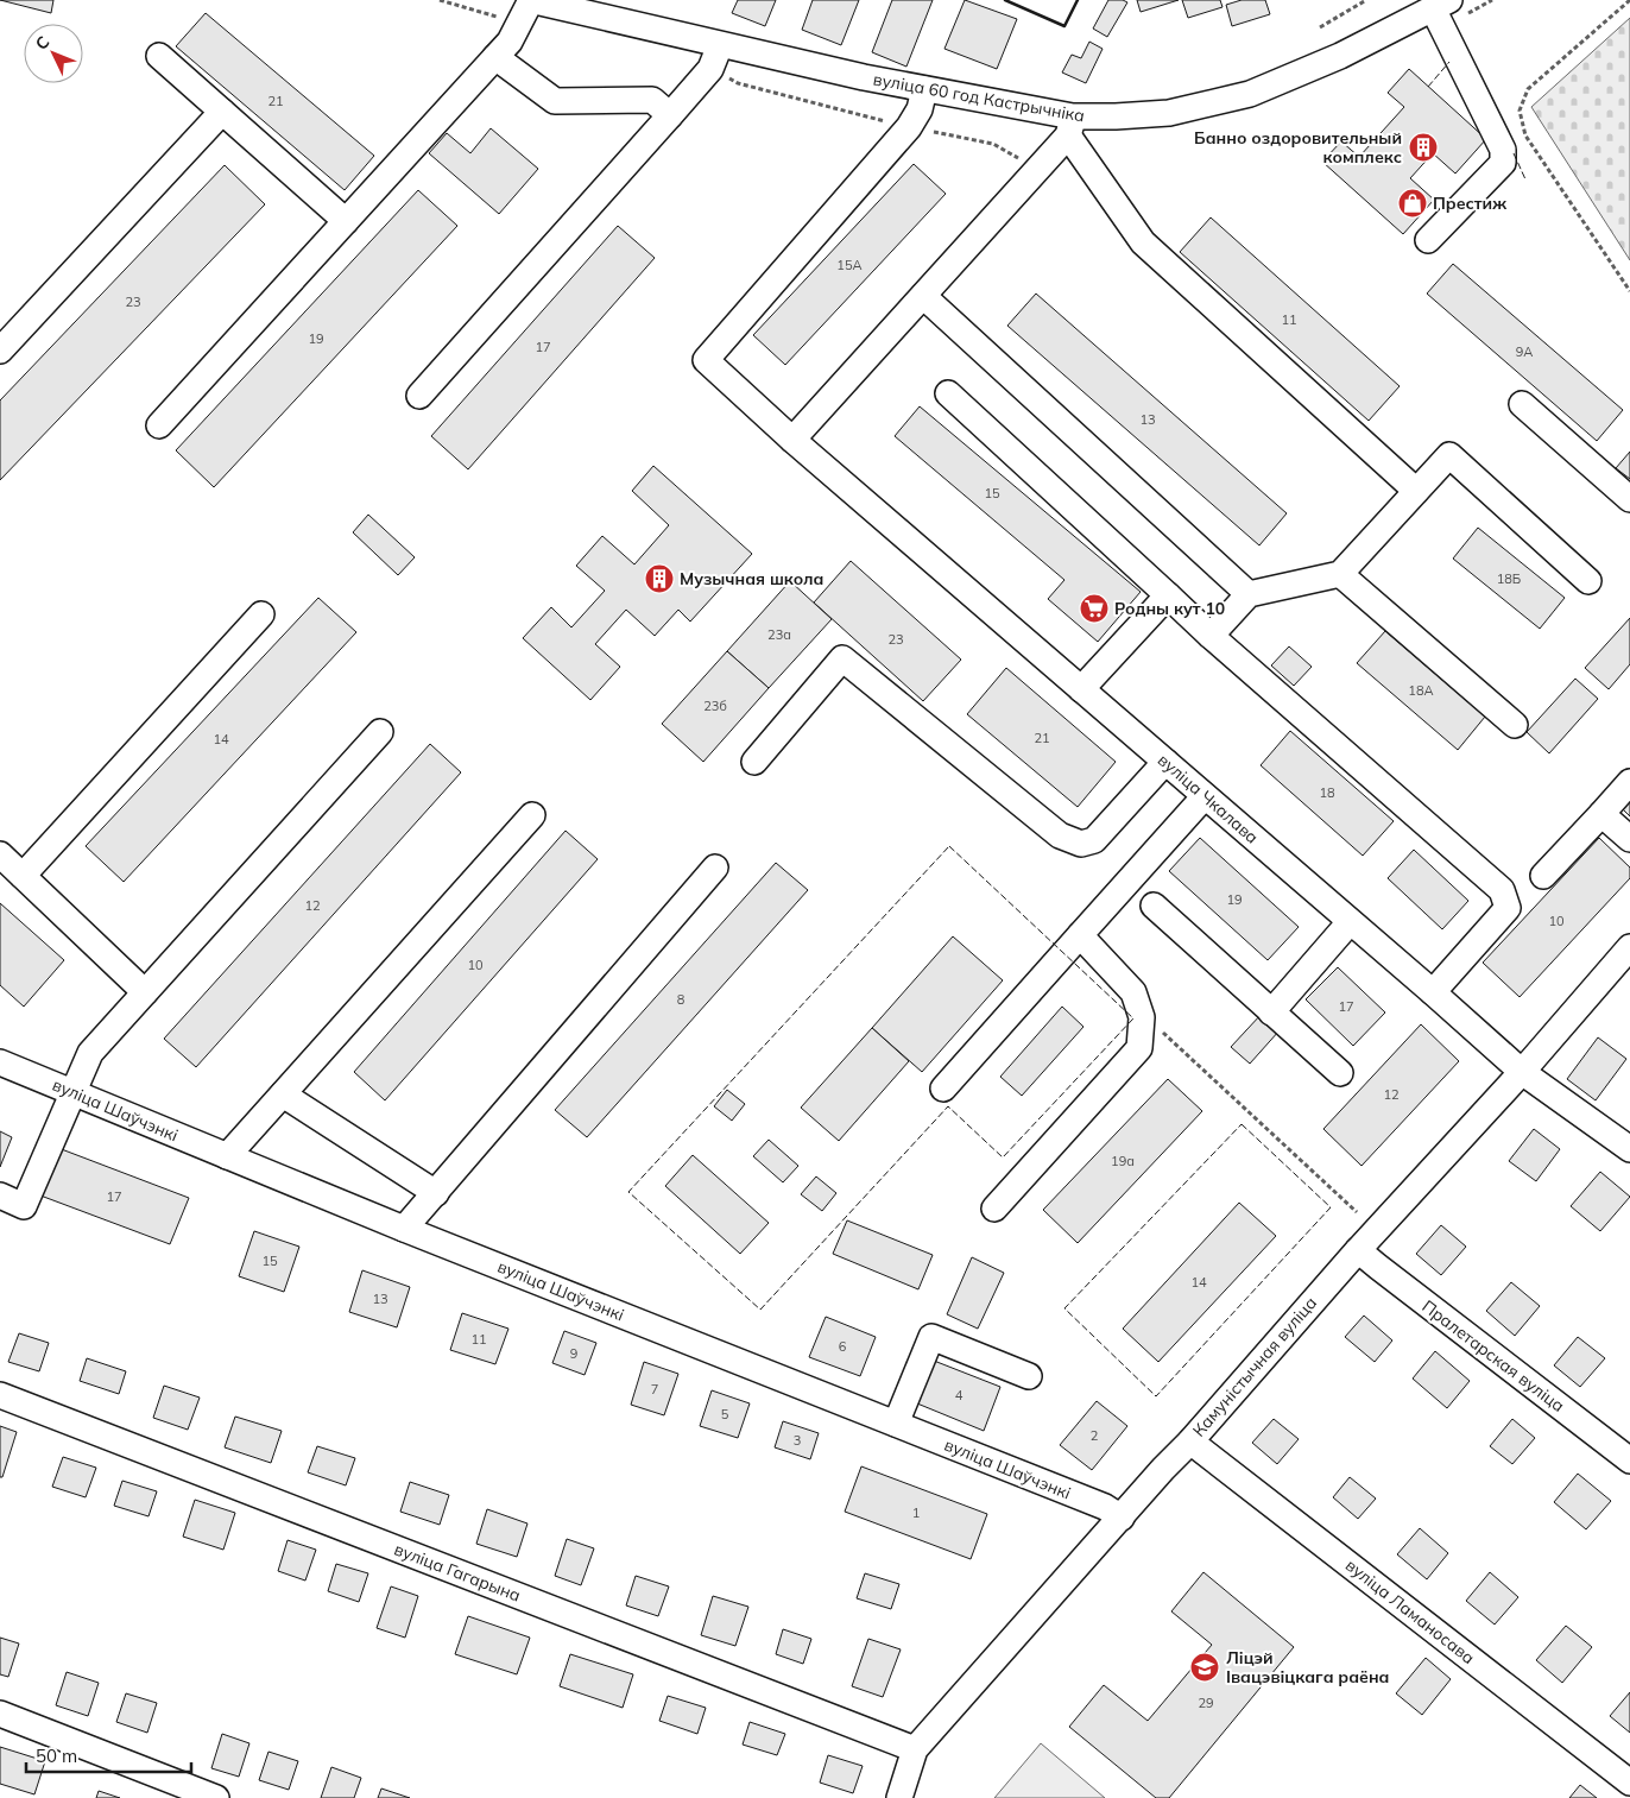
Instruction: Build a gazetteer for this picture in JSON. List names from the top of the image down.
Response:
{
  "streets": {
    "street": [
      "вуліца 60 год Кастрычніка",
      "вуліца Чкалава",
      "вуліца Шаўчэнкі",
      "Пралетарская вуліца",
      "Камуністычная вуліца",
      "вуліца Гагарына",
      "вуліца Ламаносава"
    ]
  },
  "crossings": [
    ["вуліца Чкалава", "Камуністычная вуліца"],
    ["вуліца Шаўчэнкі", "Камуністычная вуліца"],
    ["Пралетарская вуліца", "Камуністычная вуліца"],
    ["Камуністычная вуліца", "вуліца Гагарына"],
    ["Камуністычная вуліца", "вуліца Ламаносава"]
  ],
  "places": {
    "building": ["Банно оздоровительный комплекс", "Музычная школа"],
    "shop": ["Престиж"],
    "supermarket": ["Родны кут 10"],
    "school or university": ["Ліцэй Івацэвіцкага раёна"]
  },
  "house_numbers": [
    "21",
    "15А",
    "23",
    "11",
    "19",
    "17",
    "9А",
    "13",
    "15",
    "18Б",
    "23а",
    "23",
    "18А",
    "23б",
    "21",
    "14",
    "18",
    "19",
    "12",
    "10",
    "10",
    "8",
    "17",
    "12",
    "19а",
    "17",
    "15",
    "14",
    "13",
    "11",
    "6",
    "9",
    "7",
    "4",
    "5",
    "2",
    "3",
    "1",
    "29"
  ],
  "scale_bar": "50 m",
  "north": "top left"
}
